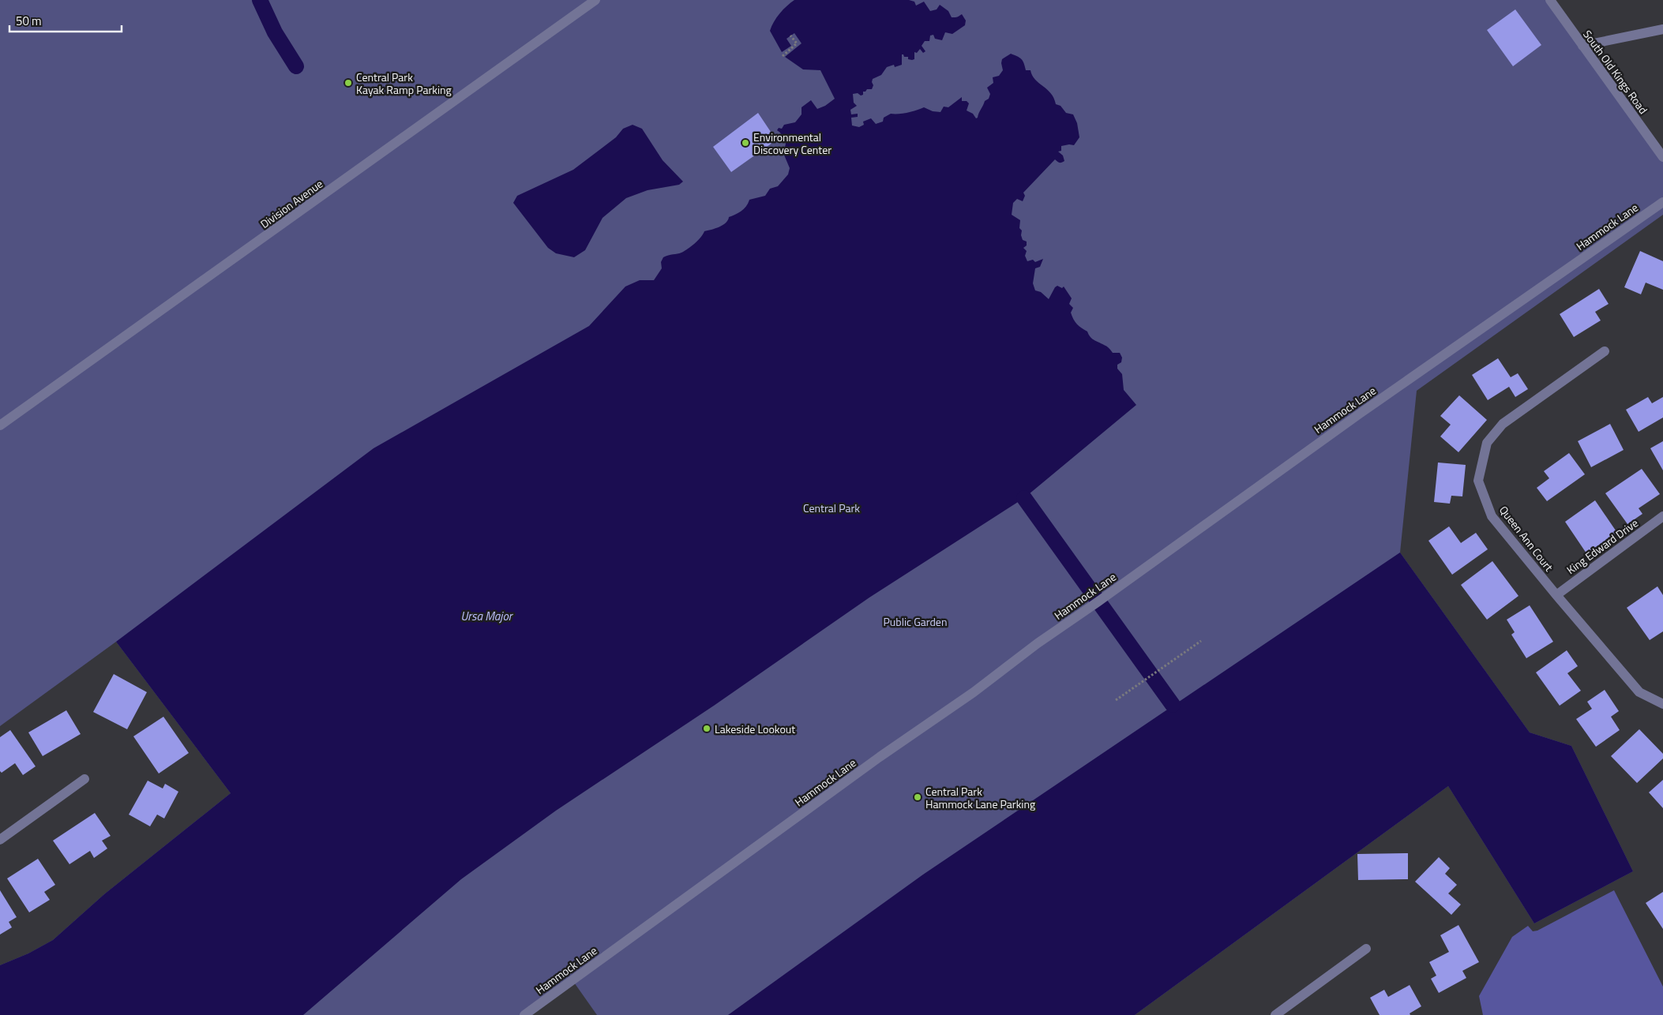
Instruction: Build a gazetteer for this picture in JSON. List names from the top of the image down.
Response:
{
  "streets": {
    "street": [
      "South Old Kings Road",
      "Division Avenue",
      "Hammock Lane",
      "Queen Ann Court",
      "King Edward Drive"
    ]
  },
  "crossings": [
    ["Queen Ann Court", "King Edward Drive"]
  ],
  "water": ["Ursa Major"],
  "parks": ["Central Park", "Public Garden"],
  "places": [
    "Central Park Kayak Ramp Parking",
    "Environmental Discovery Center",
    "Lakeside Lookout",
    "Central Park Hammock Lane Parking"
  ],
  "scale_bar": "50 m"
}
